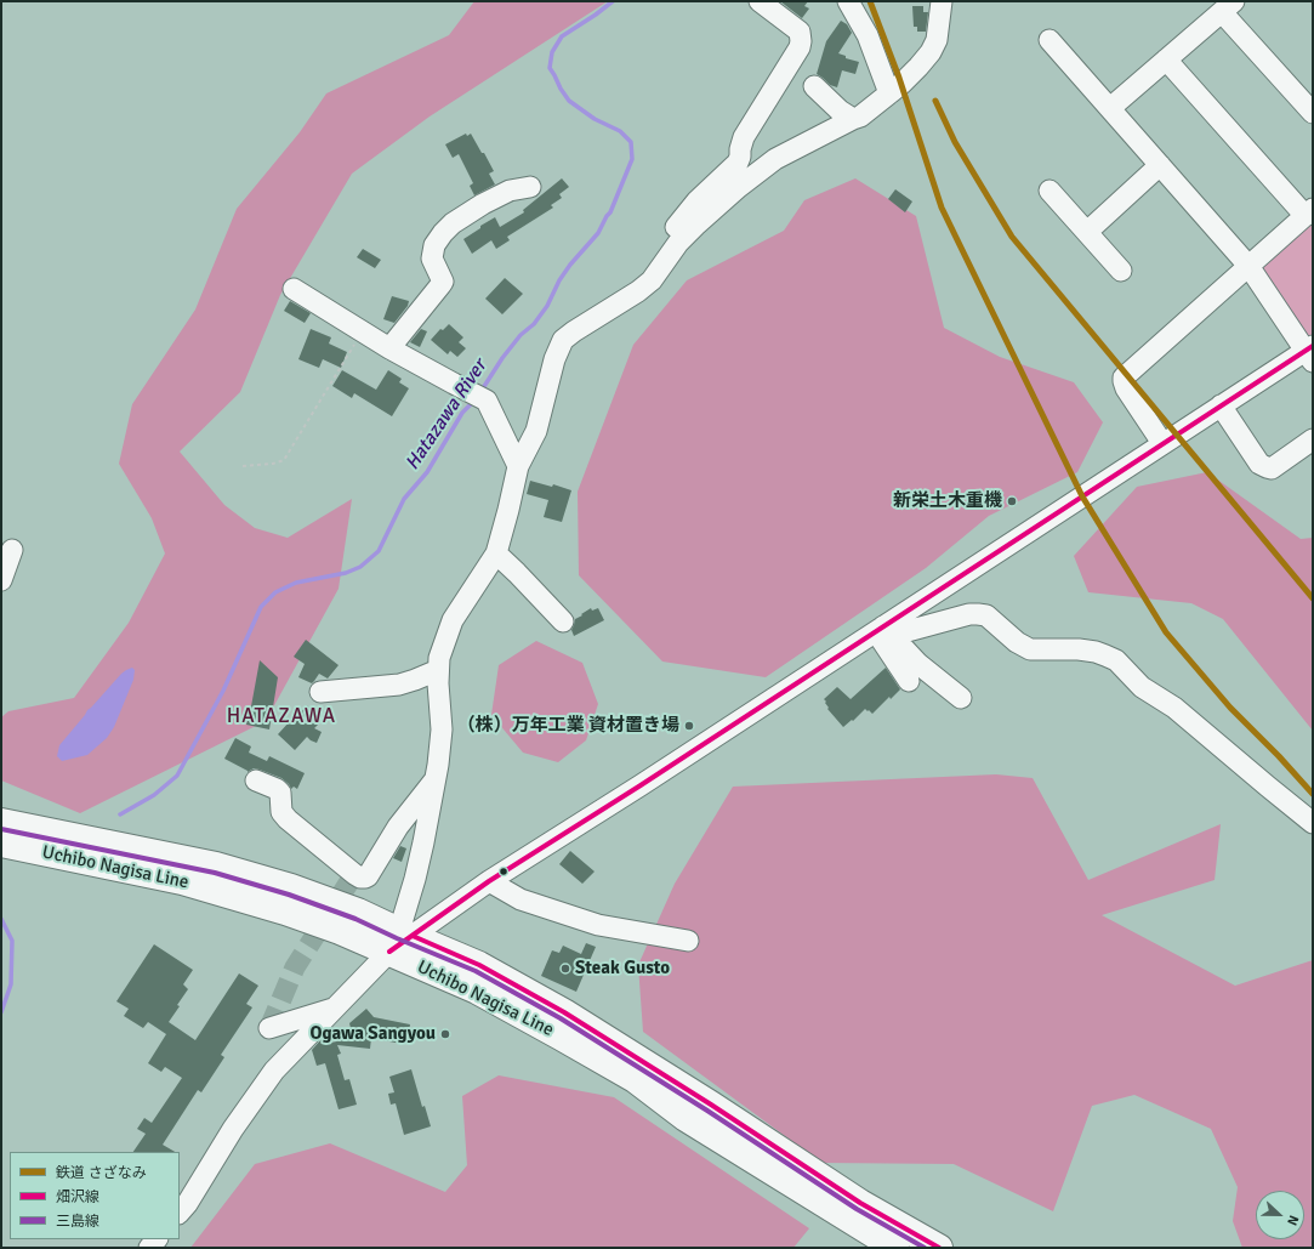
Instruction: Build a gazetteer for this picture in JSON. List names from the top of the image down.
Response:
{
  "streets": {
    "highway": ["Uchibo Nagisa Line"]
  },
  "districts": ["HATAZAWA"],
  "water": ["Hatazawa River"],
  "places": [
    "新栄土木重機",
    "（株）万年工業 資材置き場",
    "Steak Gusto",
    "Ogawa Sangyou"
  ],
  "lines": ["rail line さざなみ", "transit line 畑沢線", "transit line 三島線"],
  "legend": ["鉄道 さざなみ", "畑沢線", "三島線"],
  "north": "right"
}
